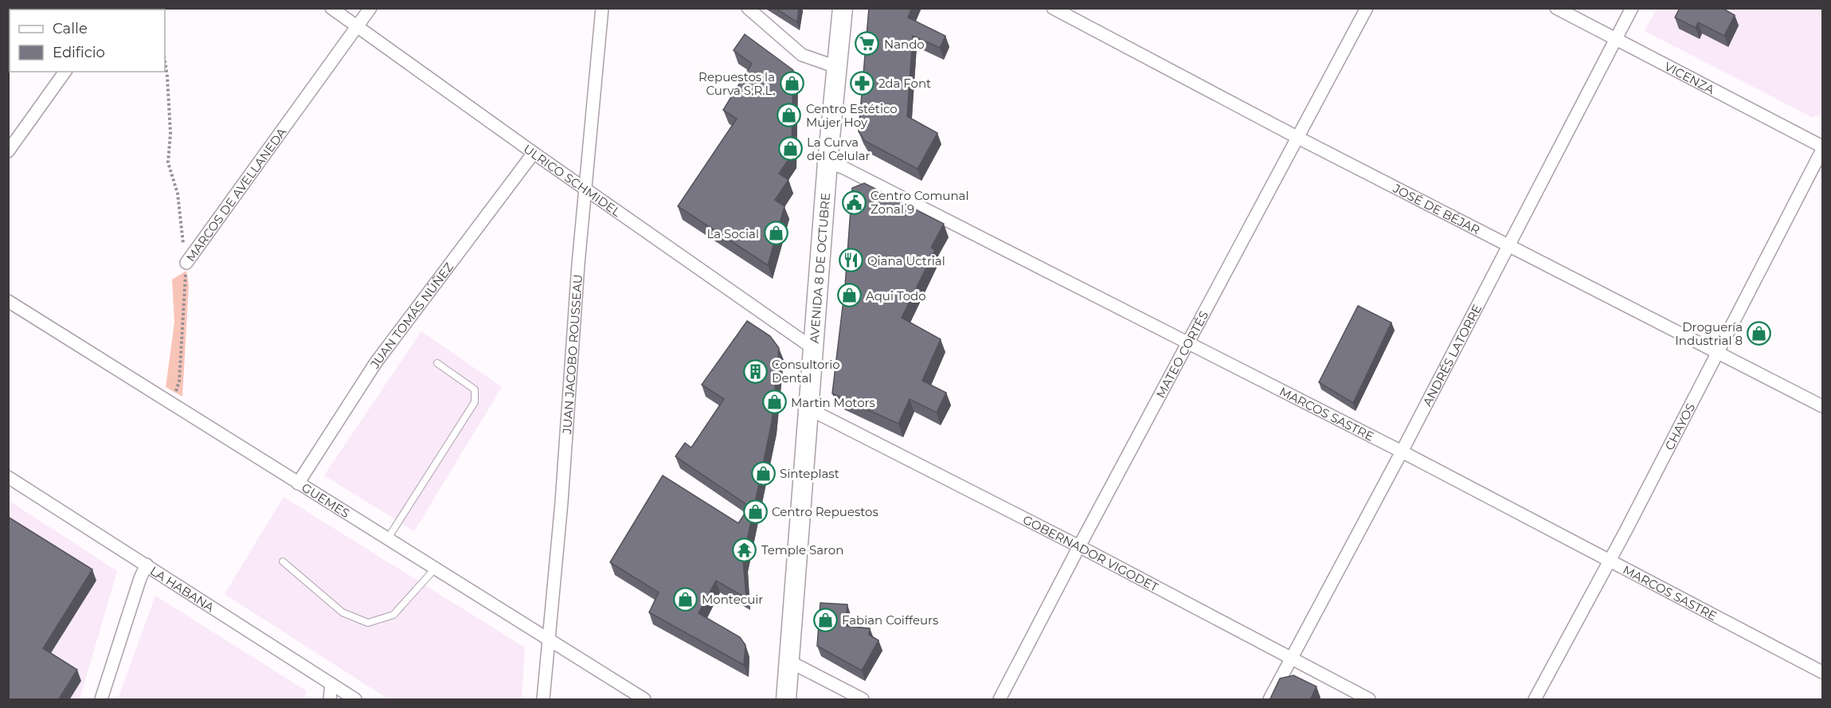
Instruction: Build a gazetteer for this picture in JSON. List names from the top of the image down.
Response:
{
  "streets": {
    "main road": ["AVENIDA 8 DE OCTUBRE"],
    "street": [
      "VICENZA",
      "ULRICO SCHMIDEL",
      "MARCOS DE AVELLANEDA",
      "JOSÉ DE BÉJAR",
      "JUAN TOMÁS NÚÑEZ",
      "JUAN JACOBO ROUSSEAU",
      "MATEO CORTÉS",
      "ANDRÉS LATORRE",
      "MARCOS SASTRE",
      "CHAYOS",
      "GUEMES",
      "GOBERNADOR VIGODET",
      "LA HABANA"
    ]
  },
  "crossings": [
    ["VICENZA", "ANDRÉS LATORRE"],
    ["ULRICO SCHMIDEL", "MARCOS DE AVELLANEDA"],
    ["ULRICO SCHMIDEL", "AVENIDA 8 DE OCTUBRE"],
    ["ULRICO SCHMIDEL", "JUAN TOMÁS NÚÑEZ"],
    ["ULRICO SCHMIDEL", "JUAN JACOBO ROUSSEAU"],
    ["MARCOS DE AVELLANEDA", "GUEMES"],
    ["JOSÉ DE BÉJAR", "MATEO CORTÉS"],
    ["JOSÉ DE BÉJAR", "ANDRÉS LATORRE"],
    ["JOSÉ DE BÉJAR", "CHAYOS"],
    ["AVENIDA 8 DE OCTUBRE", "MARCOS SASTRE"],
    ["AVENIDA 8 DE OCTUBRE", "GOBERNADOR VIGODET"],
    ["JUAN TOMÁS NÚÑEZ", "GUEMES"],
    ["JUAN JACOBO ROUSSEAU", "GUEMES"],
    ["MATEO CORTÉS", "MARCOS SASTRE"],
    ["MATEO CORTÉS", "GOBERNADOR VIGODET"],
    ["ANDRÉS LATORRE", "MARCOS SASTRE"],
    ["ANDRÉS LATORRE", "GOBERNADOR VIGODET"],
    ["MARCOS SASTRE", "CHAYOS"]
  ],
  "places": {
    "supermarket": ["Nando"],
    "pharmacy": ["2da Font"],
    "shop": [
      "Repuestos la Curva S.R.L.",
      "Centro Estético Mujer Hoy",
      "La Curva del Celular",
      "La Social",
      "Aqui Todo",
      "Droguería Industrial 8",
      "Martin Motors",
      "Sinteplast",
      "Centro Repuestos",
      "Montecuir",
      "Fabian Coiffeurs"
    ],
    "public building": ["Centro Comunal Zonal 9"],
    "restaurant": ["Qiana Uctrial"],
    "building": ["Consultorio Dental"],
    "temple": ["Temple Saron"]
  },
  "legend": ["Calle", "Edificio"]
}
